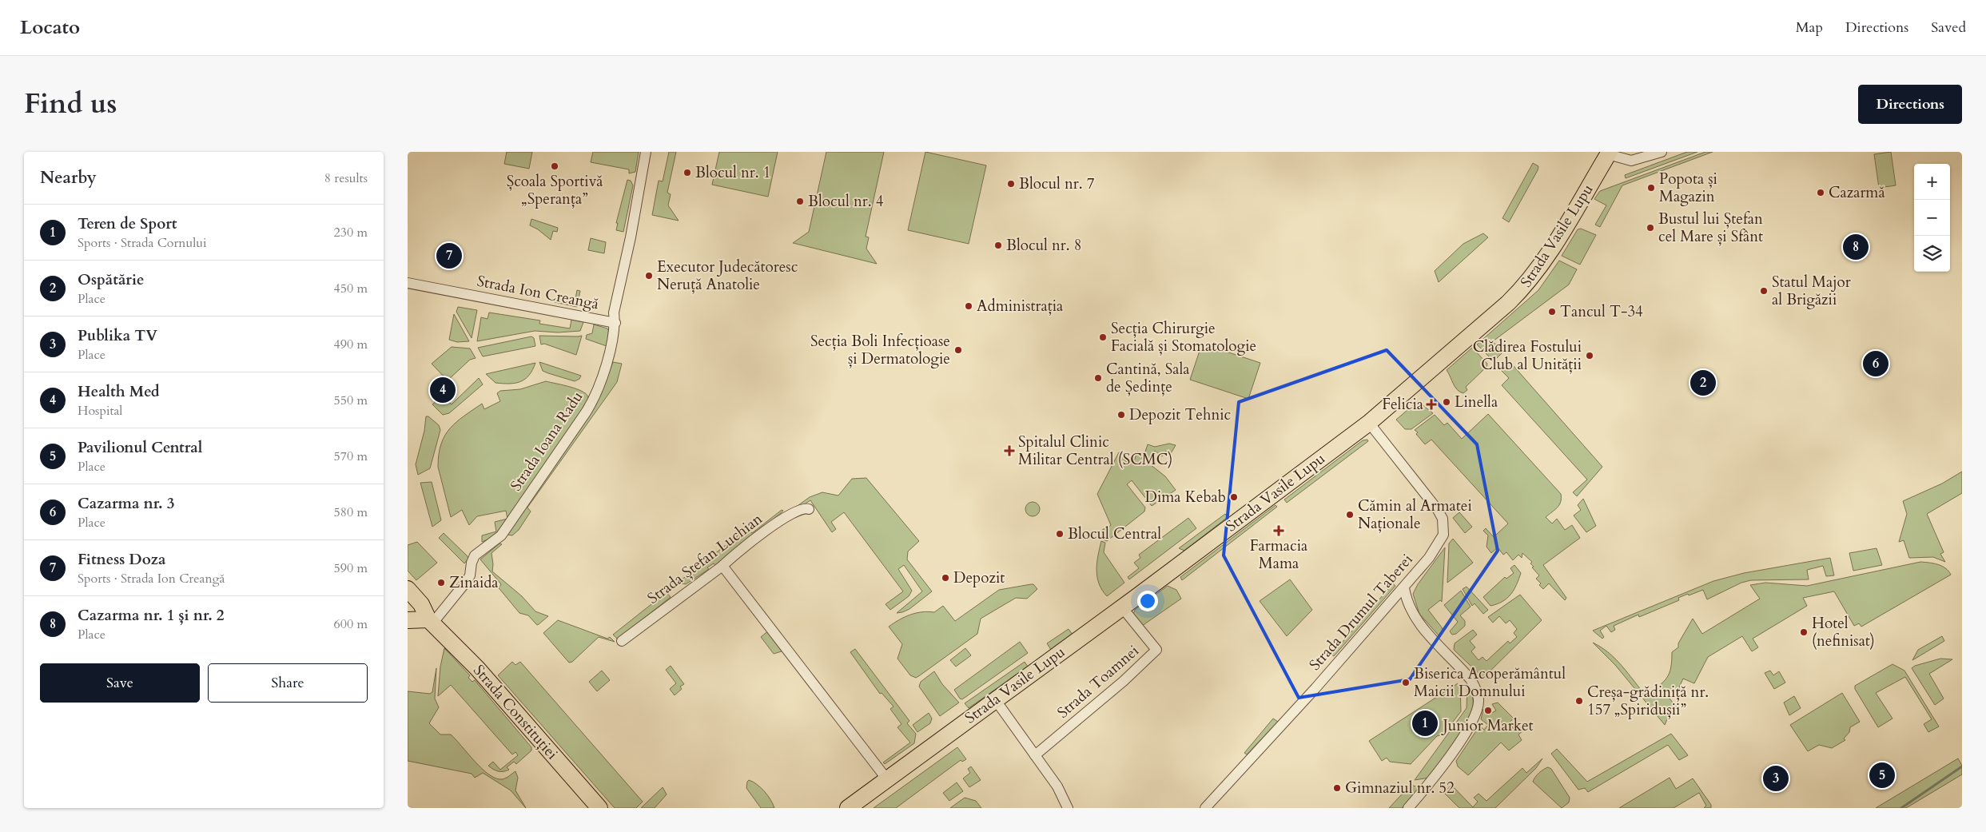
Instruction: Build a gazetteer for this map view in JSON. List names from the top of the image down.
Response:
{
  "streets": {
    "main road": ["Strada Vasile Lupu", "Strada Constituției"],
    "street": [
      "Strada Ion Creangă",
      "Strada Ioana Radu",
      "Strada Ștefan Luchian",
      "Strada Drumul Taberei",
      "Strada Toamnei"
    ]
  },
  "crossings": [
    ["Strada Vasile Lupu", "Strada Drumul Taberei"],
    ["Strada Vasile Lupu", "Strada Toamnei"],
    ["Strada Ion Creangă", "Strada Ioana Radu"],
    ["Strada Ioana Radu", "Strada Constituției"]
  ],
  "places": {
    "other": [
      "Școala Sportivă „Speranța”",
      "Blocul nr. 1",
      "Blocul nr. 7",
      "Popota și Magazin",
      "Cazarmă",
      "Blocul nr. 4",
      "Bustul lui Ștefan cel Mare și Sfânt",
      "Blocul nr. 8",
      "Executor Judecătoresc Neruță Anatolie",
      "Statul Major al Brigăzii",
      "Administrația",
      "Tancul T-34",
      "Secția Chirurgie Facială și Stomatologie",
      "Secția Boli Infecțioase și Dermatologie",
      "Clădirea Fostului Club al Unității",
      "Cantină, Sala de Ședințe",
      "Linella",
      "Depozit Tehnic",
      "Dima Kebab",
      "Cămin al Armatei Naționale",
      "Blocul Central",
      "Depozit",
      "Zinaida",
      "Hotel (nefinisat)",
      "Biserica Acoperământul Maicii Domnului",
      "Creșa-grădiniță nr. 157 „Spiridușii”",
      "Junior Market",
      "Gimnaziul nr. 52"
    ],
    "health": ["Felicia", "Spitalul Clinic Militar Central (SCMC)", "Farmacia Mama"]
  },
  "page": {
    "header": "Locato",
    "nav": ["Map", "Directions", "Saved"],
    "title": "Find us",
    "buttons": [
      "Directions",
      ["Save", "Share"]
    ],
    "heading": ["Nearby", "8 results"],
    "map_buttons": ["+", "−"],
    "list": [
      {
        "mark": "1",
        "name": "Teren de Sport",
        "note": "Sports · Strada Cornului",
        "value": "230 m"
      },
      {
        "mark": "2",
        "name": "Ospătărie",
        "note": "Place",
        "value": "450 m"
      },
      {
        "mark": "3",
        "name": "Publika TV",
        "note": "Place",
        "value": "490 m"
      },
      {
        "mark": "4",
        "name": "Health Med",
        "note": "Hospital",
        "value": "550 m"
      },
      {
        "mark": "5",
        "name": "Pavilionul Central",
        "note": "Place",
        "value": "570 m"
      },
      {
        "mark": "6",
        "name": "Cazarma nr. 3",
        "note": "Place",
        "value": "580 m"
      },
      {
        "mark": "7",
        "name": "Fitness Doza",
        "note": "Sports · Strada Ion Creangă",
        "value": "590 m"
      },
      {
        "mark": "8",
        "name": "Cazarma nr. 1 și nr. 2",
        "note": "Place",
        "value": "600 m"
      }
    ],
    "pins": [
      "8",
      "7",
      "6",
      "2",
      "4",
      "1",
      "5",
      "3"
    ]
  }
}
